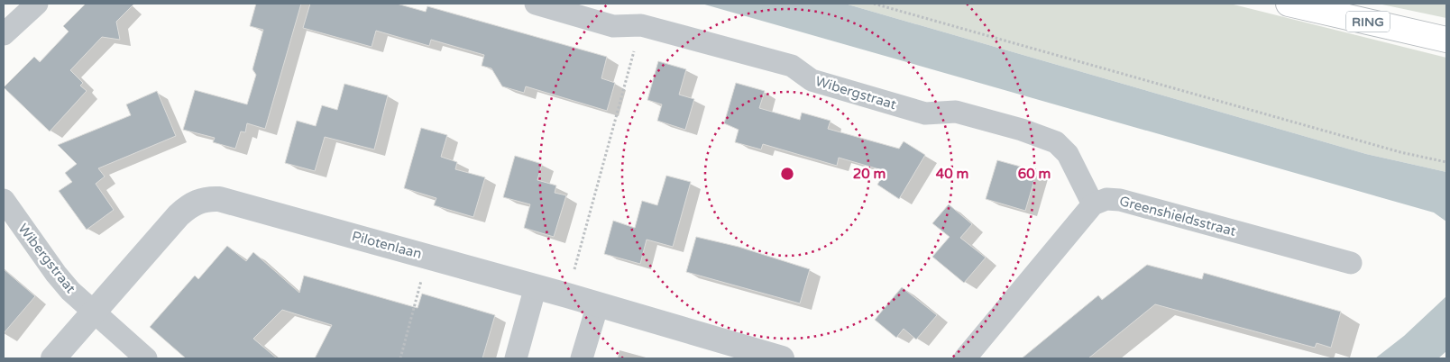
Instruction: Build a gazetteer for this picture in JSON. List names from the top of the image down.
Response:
{
  "streets": {
    "main road": ["RING"],
    "street": ["Wibergstraat", "Greenshieldsstraat", "Pilotenlaan"]
  },
  "crossings": [
    ["Wibergstraat", "Greenshieldsstraat"],
    ["Wibergstraat", "Pilotenlaan"]
  ],
  "rings": ["20 m", "40 m", "60 m"]
}
